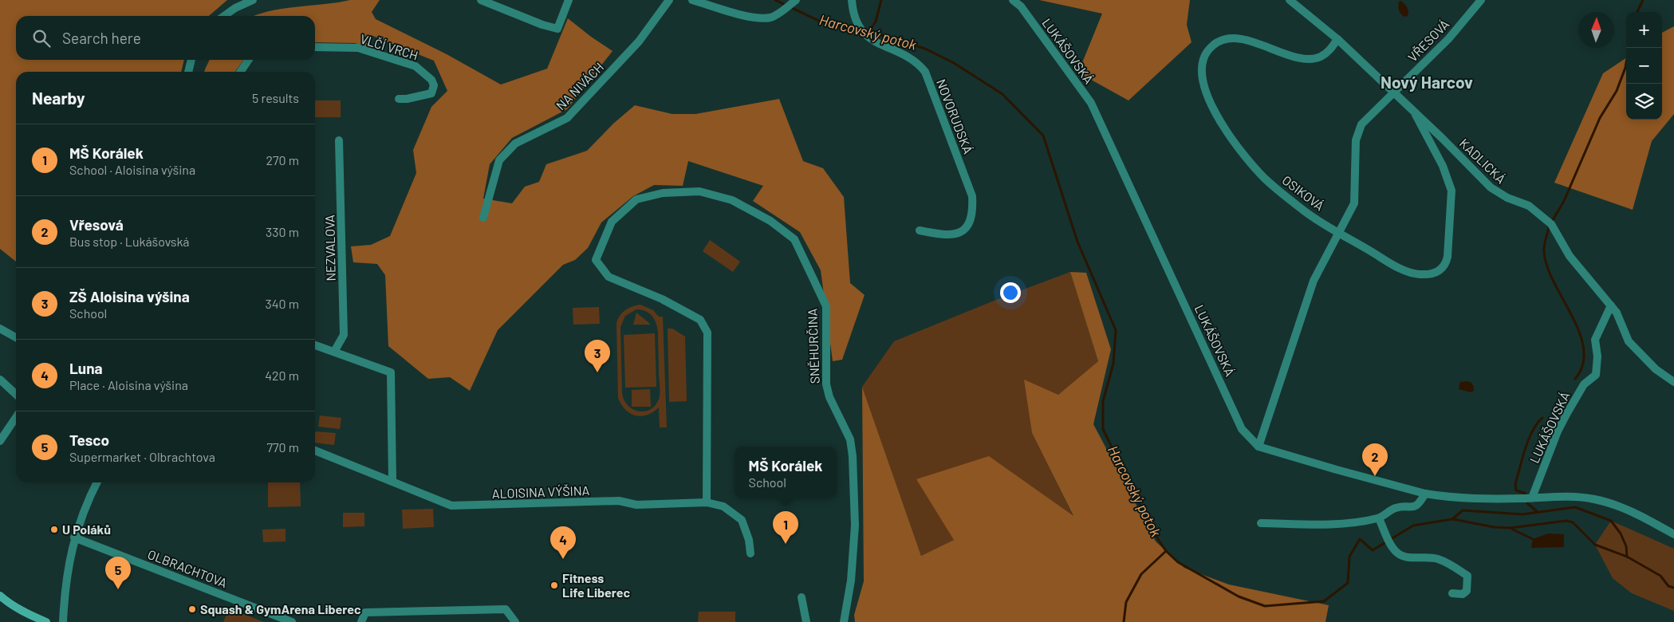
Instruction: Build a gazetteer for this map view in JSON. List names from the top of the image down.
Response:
{
  "streets": {
    "street": [
      "VŘESOVÁ",
      "VLČÍ VRCH",
      "LUKÁŠOVSKÁ",
      "NA NIVÁCH",
      "NOVORUDSKÁ",
      "KADLICKÁ",
      "OSIKOVÁ",
      "NEZVALOVA",
      "SNĚHURČINA",
      "ALOISINA VÝŠINA",
      "OLBRACHTOVA"
    ]
  },
  "crossings": [
    ["VŘESOVÁ", "LUKÁŠOVSKÁ"],
    ["VŘESOVÁ", "KADLICKÁ"],
    ["VŘESOVÁ", "OSIKOVÁ"],
    ["LUKÁŠOVSKÁ", "KADLICKÁ"],
    ["KADLICKÁ", "OSIKOVÁ"],
    ["SNĚHURČINA", "ALOISINA VÝŠINA"]
  ],
  "districts": ["Nový Harcov"],
  "water": ["Harcovský potok"],
  "places": ["U Poláků", "Fitness Life Liberec", "Squash & GymArena Liberec"],
  "north": "top",
  "page": {
    "map_buttons": ["+", "−"],
    "search": "Search here",
    "heading": ["Nearby", "5 results"],
    "list": [
      {
        "mark": "1",
        "name": "MŠ Korálek",
        "note": "School · Aloisina výšina",
        "value": "270 m"
      },
      {
        "mark": "2",
        "name": "Vřesová",
        "note": "Bus stop · Lukášovská",
        "value": "330 m"
      },
      {
        "mark": "3",
        "name": "ZŠ Aloisina výšina",
        "note": "School",
        "value": "340 m"
      },
      {
        "mark": "4",
        "name": "Luna",
        "note": "Place · Aloisina výšina",
        "value": "420 m"
      },
      {
        "mark": "5",
        "name": "Tesco",
        "note": "Supermarket · Olbrachtova",
        "value": "770 m"
      }
    ],
    "pins": [
      "3",
      "2",
      "1",
      "4",
      "5"
    ],
    "popup": ["MŠ Korálek", "School"]
  }
}
